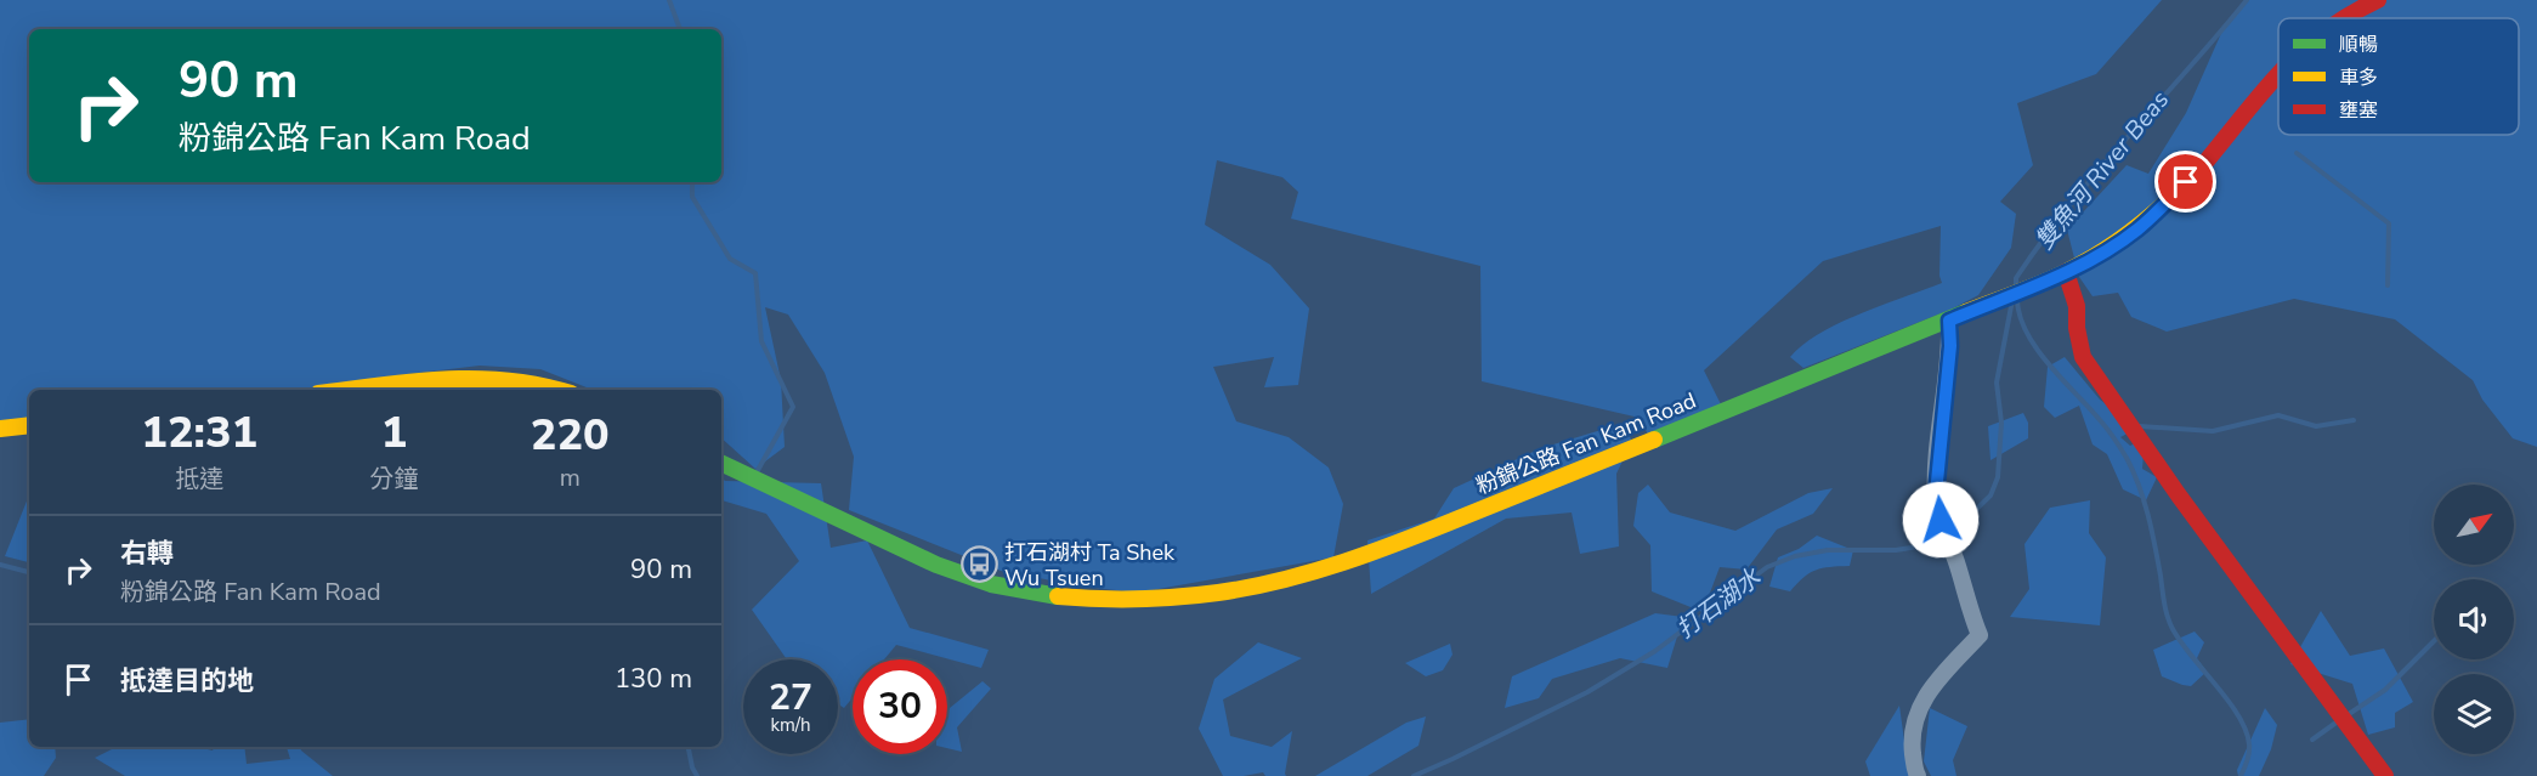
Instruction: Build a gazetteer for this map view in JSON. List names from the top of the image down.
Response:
{
  "streets": {
    "main road": ["粉錦公路 Fan Kam Road"]
  },
  "water": ["雙魚河 River Beas", "打石湖水"],
  "places": {
    "bus stop": ["打石湖村 Ta Shek Wu Tsuen"]
  },
  "legend": ["順暢", "車多", "壅塞"],
  "north": "top right",
  "page": {
    "turn": ["90 m", "粉錦公路 Fan Kam Road"],
    "eta": [
      "12:31",
      "抵達",
      "1",
      "分鐘",
      "220",
      "m"
    ],
    "list": [
      {
        "name": "右轉",
        "note": "粉錦公路 Fan Kam Road",
        "value": "90 m"
      },
      {
        "name": "抵達目的地",
        "value": "130 m"
      }
    ],
    "speed": "27 km/h",
    "limit": "30"
  }
}
